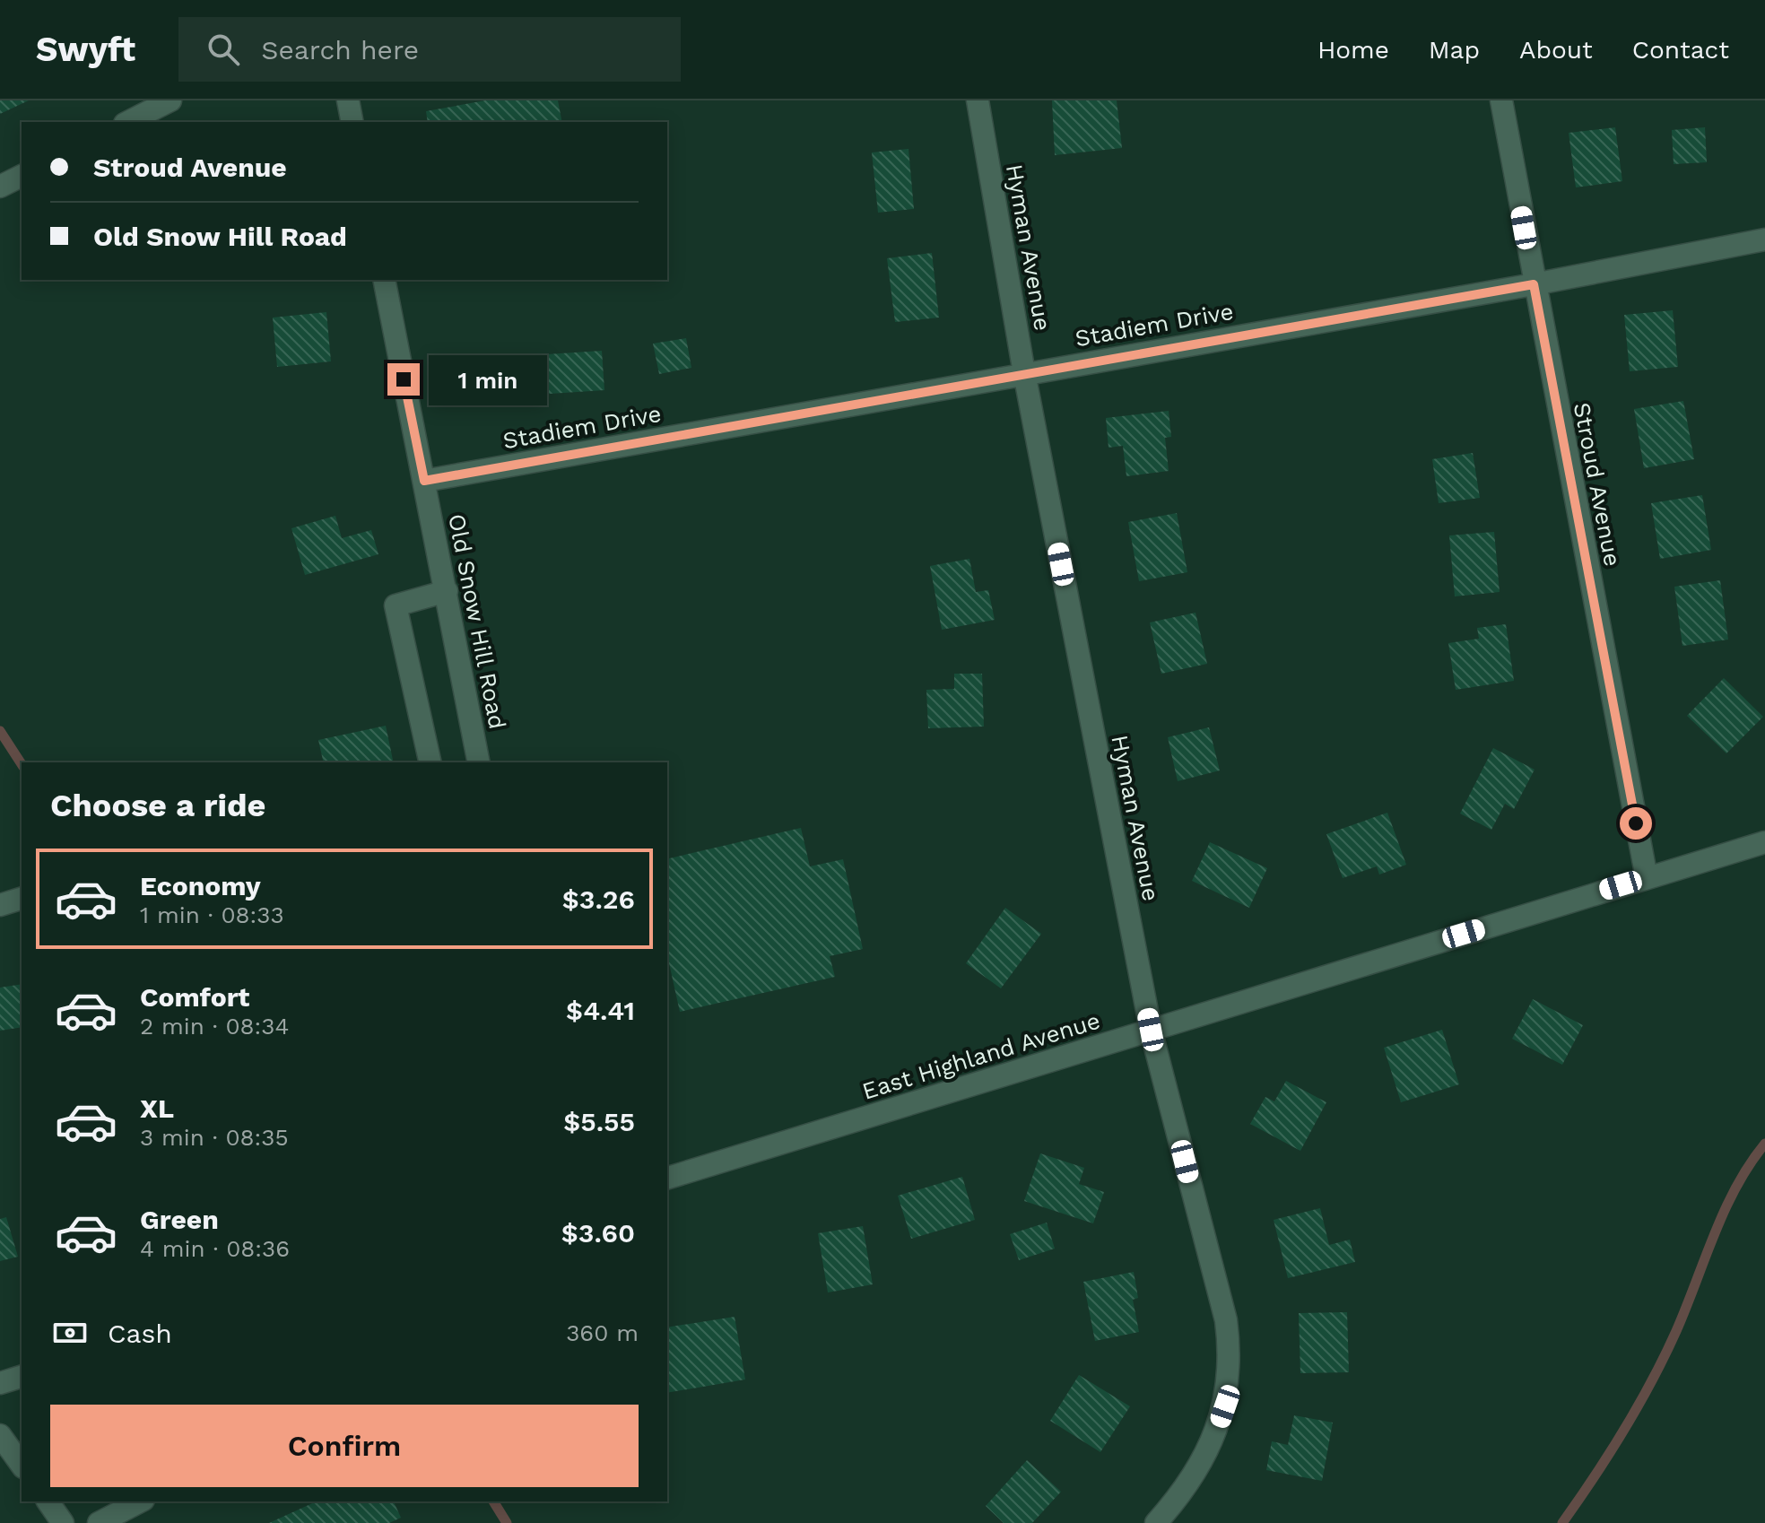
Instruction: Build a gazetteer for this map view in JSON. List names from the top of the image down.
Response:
{
  "streets": {
    "street": [
      "Hyman Avenue",
      "Stadiem Drive",
      "Stroud Avenue",
      "Old Snow Hill Road",
      "East Highland Avenue"
    ]
  },
  "crossings": [
    ["Hyman Avenue", "Stadiem Drive"],
    ["Hyman Avenue", "East Highland Avenue"],
    ["Stadiem Drive", "Stroud Avenue"],
    ["Stadiem Drive", "Old Snow Hill Road"],
    ["Stroud Avenue", "East Highland Avenue"]
  ],
  "page": {
    "header": "Swyft",
    "search": "Search here",
    "nav": [
      "Home",
      "Map",
      "About",
      "Contact"
    ],
    "banner": ["Stroud Avenue", "Old Snow Hill Road"],
    "bubble": "1 min",
    "heading": "Choose a ride",
    "list": [
      {
        "name": "Economy",
        "note": "1 min · 08:33",
        "value": "$3.26"
      },
      {
        "name": "Comfort",
        "note": "2 min · 08:34",
        "value": "$4.41"
      },
      {
        "name": "XL",
        "note": "3 min · 08:35",
        "value": "$5.55"
      },
      {
        "name": "Green",
        "note": "4 min · 08:36",
        "value": "$3.60"
      }
    ],
    "pay": ["Cash", "360 m"],
    "buttons": "Confirm"
  }
}
